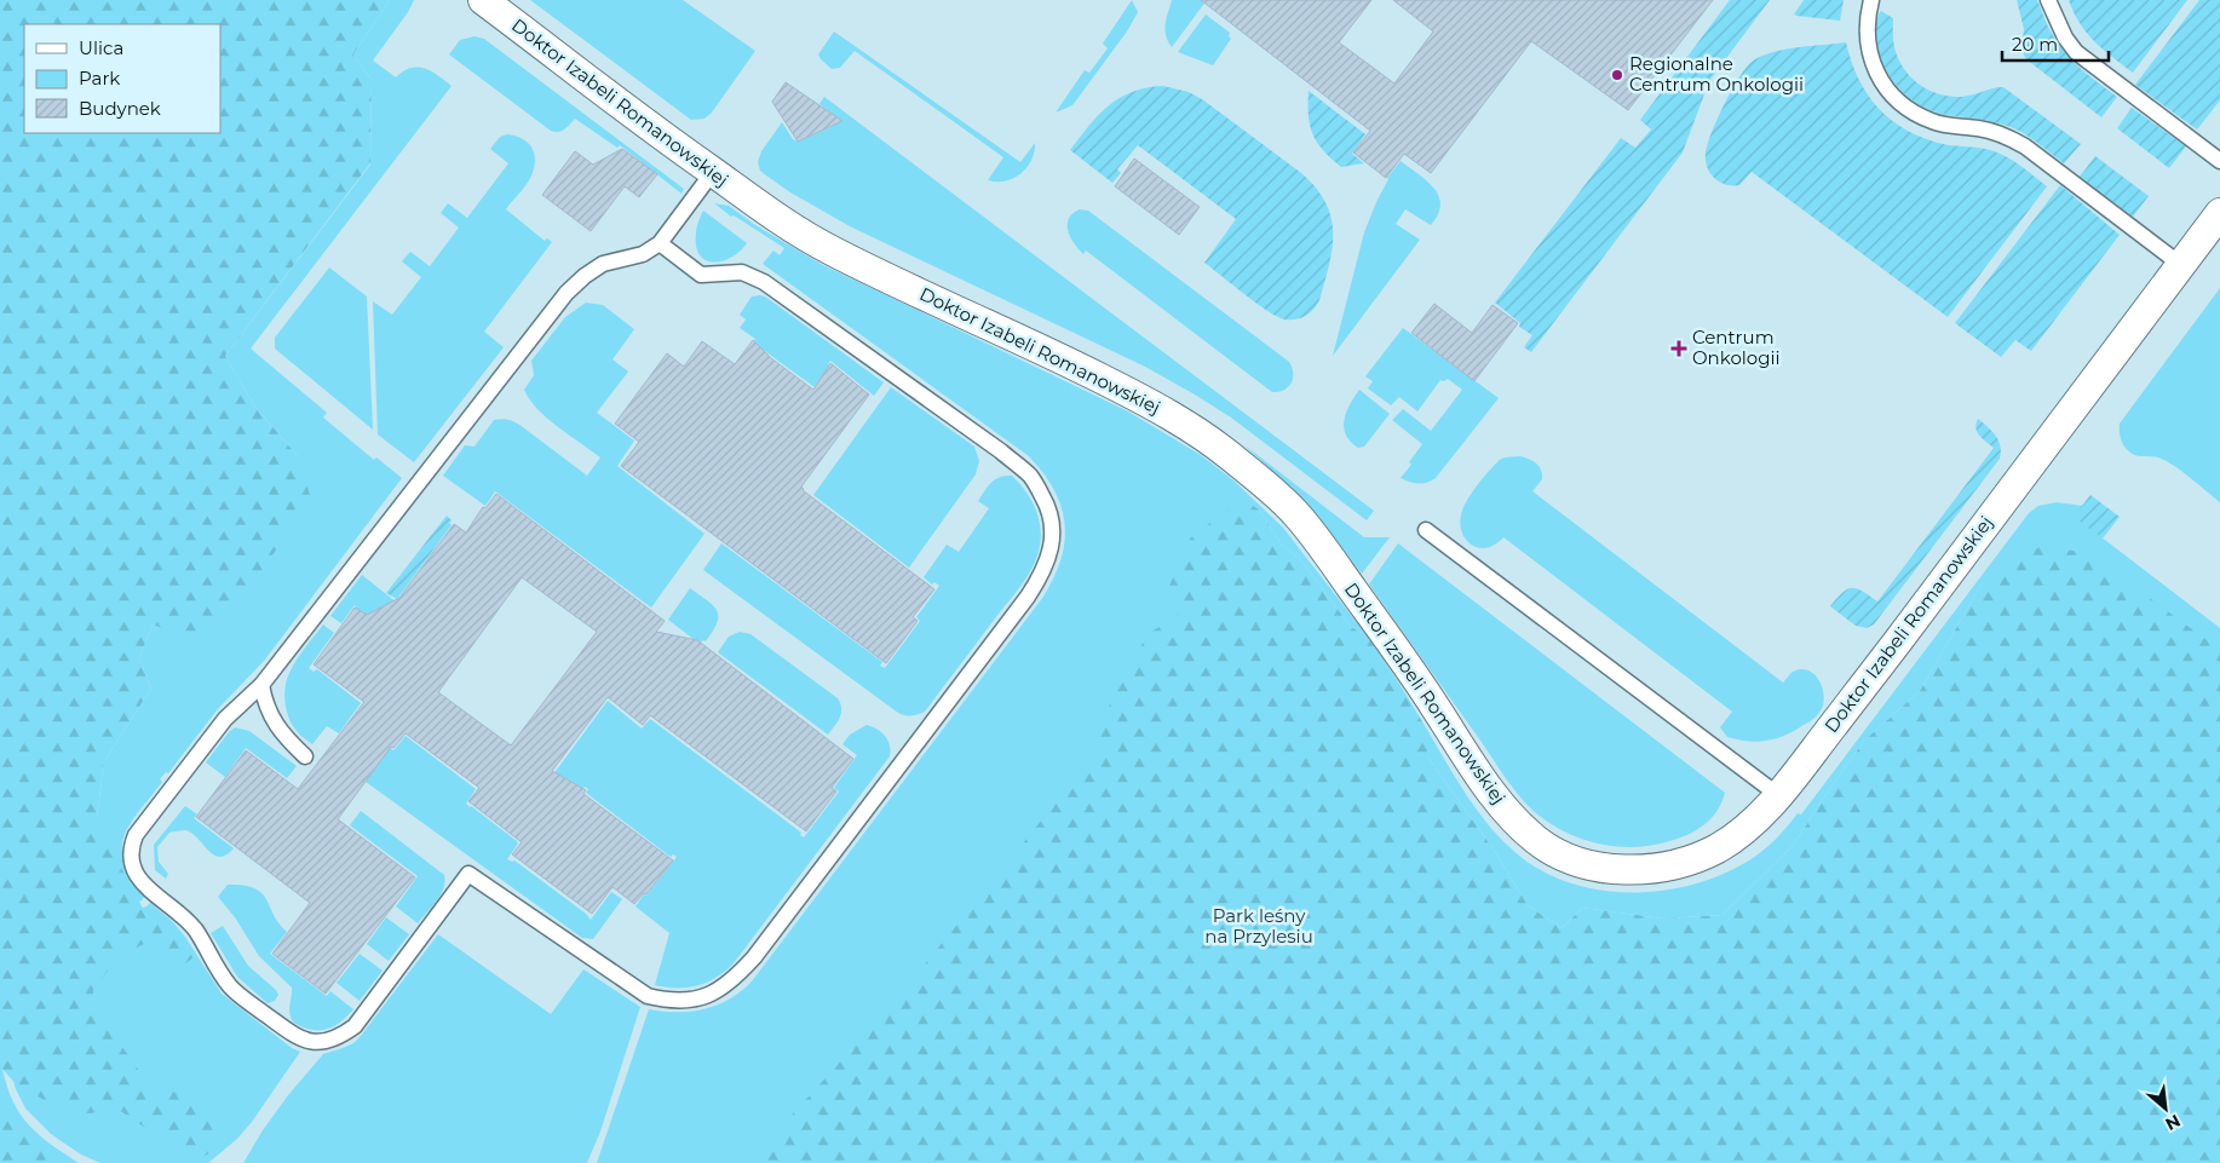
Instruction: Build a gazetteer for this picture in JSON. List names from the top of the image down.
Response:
{
  "streets": {
    "street": ["Doktor Izabeli Romanowskiej"]
  },
  "parks": ["Park leśny na Przylesiu"],
  "places": {
    "other": ["Regionalne Centrum Onkologii"],
    "health": ["Centrum Onkologii"]
  },
  "legend": ["Ulica", "Park", "Budynek"],
  "scale_bar": "20 m",
  "north": "bottom right"
}
